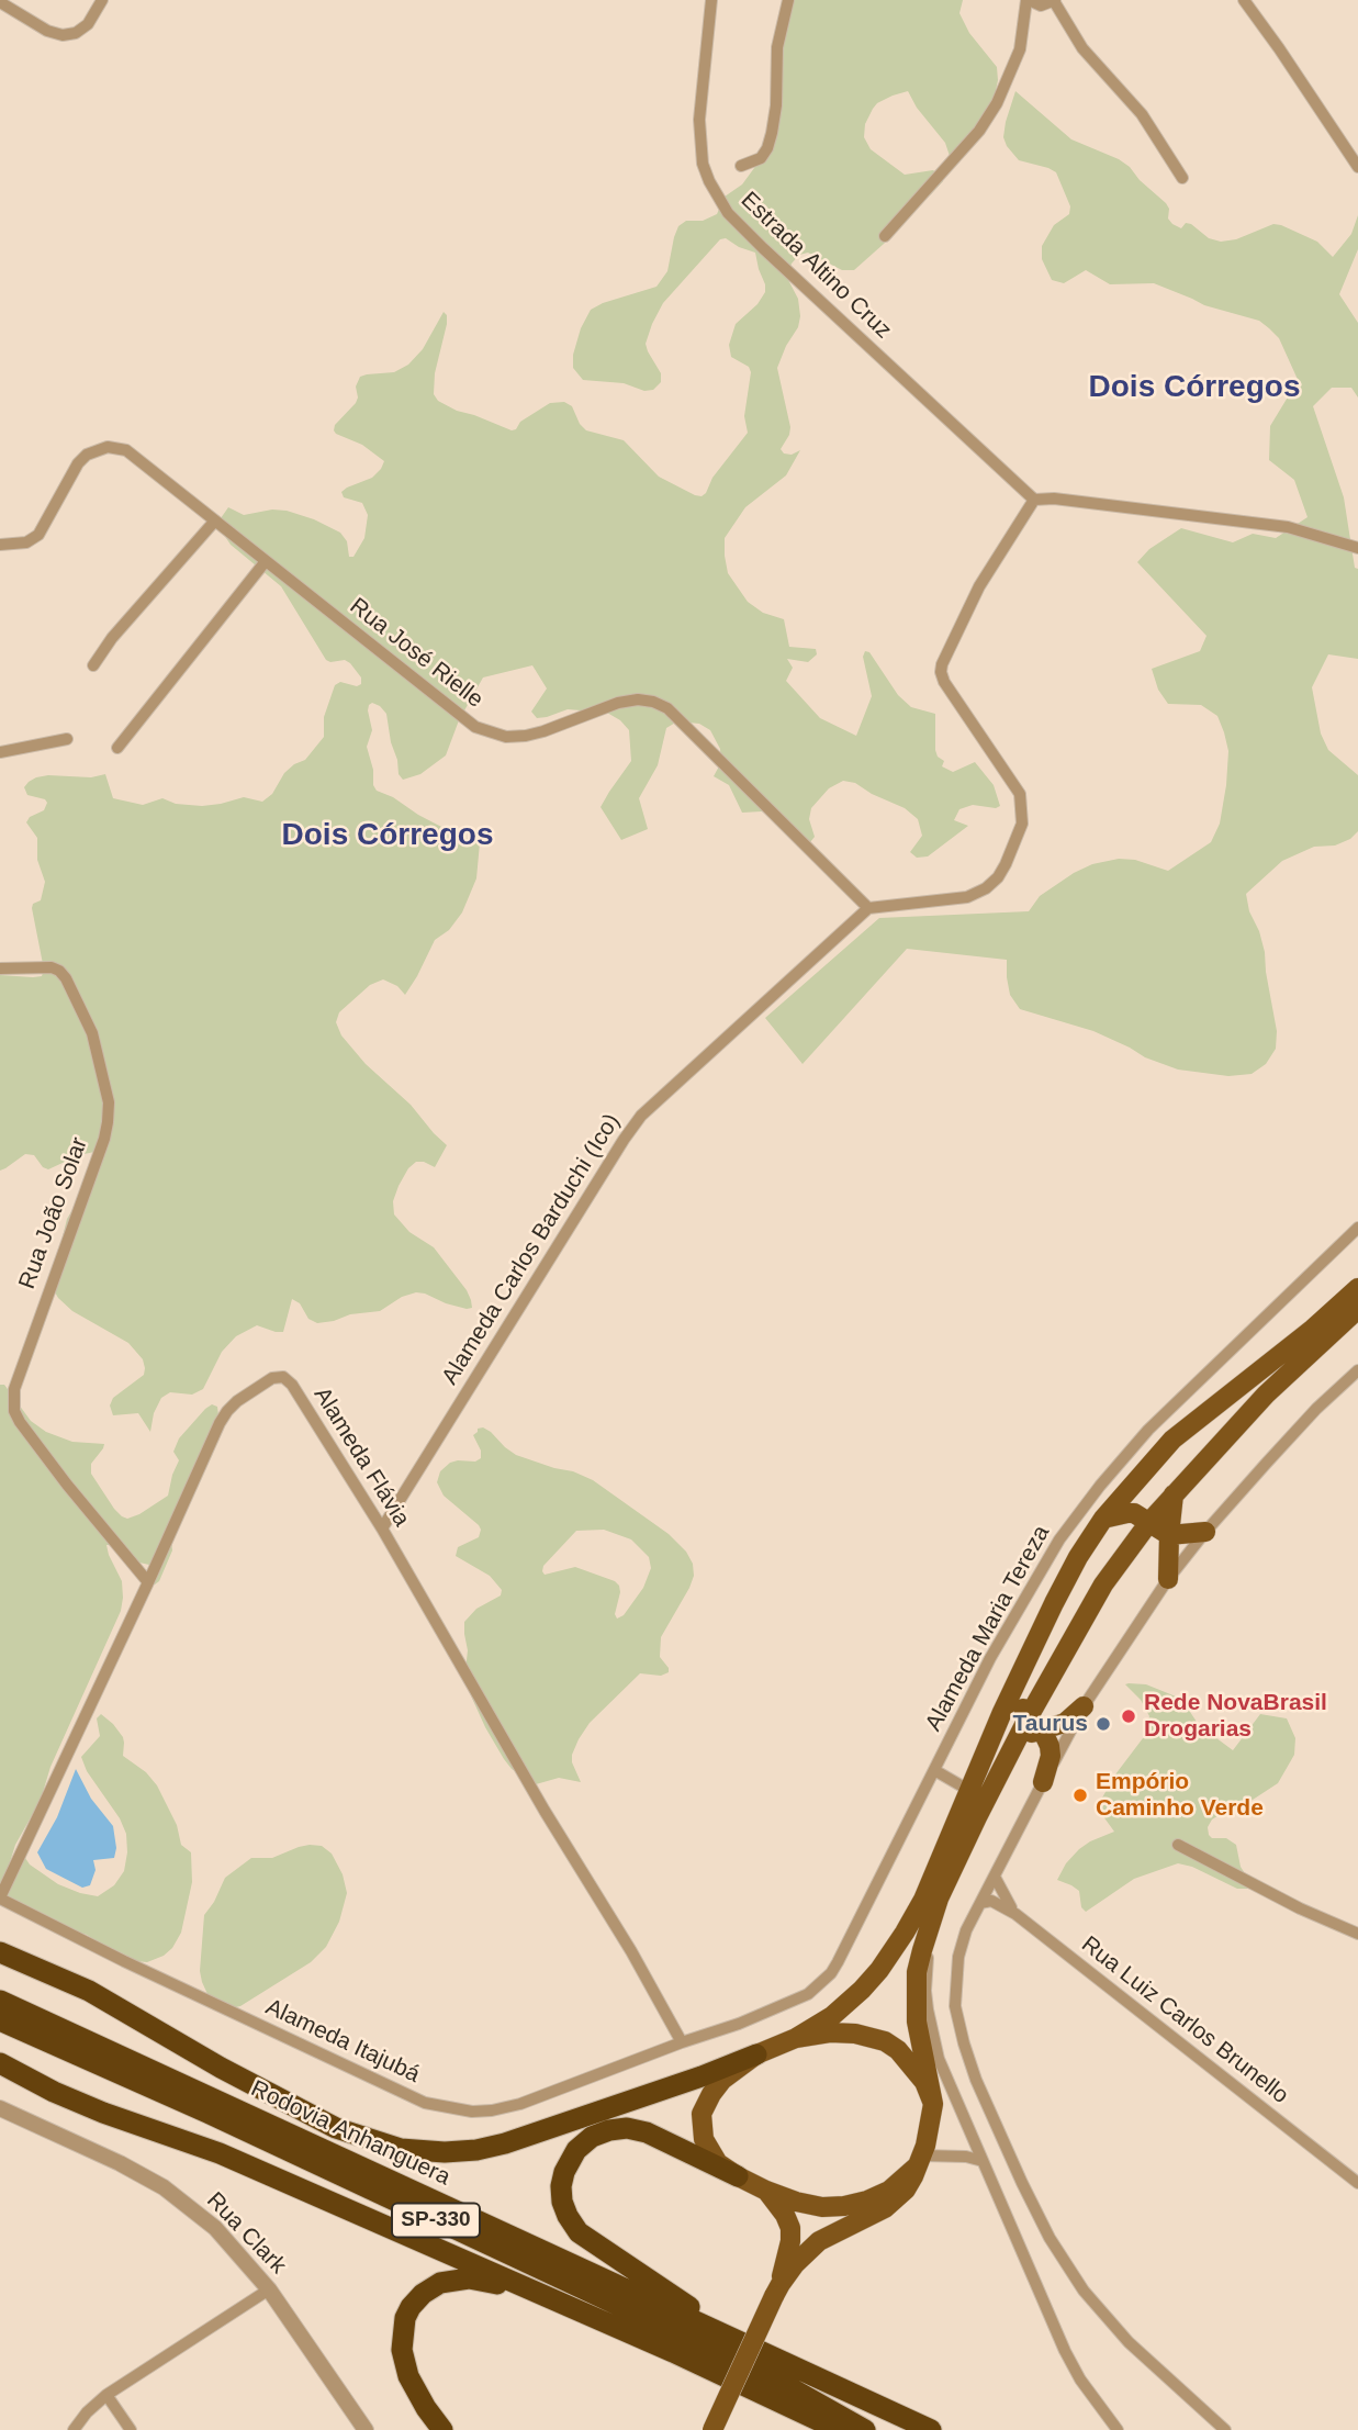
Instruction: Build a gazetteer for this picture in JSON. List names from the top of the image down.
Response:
{
  "streets": {
    "highway": ["Rodovia Anhanguera", "SP-330"],
    "street": [
      "Estrada Altino Cruz",
      "Rua José Rielle",
      "Rua João Solar",
      "Alameda Carlos Barduchi (Ico)",
      "Alameda Flávia",
      "Alameda Maria Tereza",
      "Rua Luiz Carlos Brunello",
      "Alameda Itajubá",
      "Rua Clark"
    ]
  },
  "crossings": [
    ["Rua José Rielle", "Alameda Carlos Barduchi (Ico)"],
    ["Rua João Solar", "Alameda Flávia"],
    ["Alameda Carlos Barduchi (Ico)", "Alameda Flávia"],
    ["Alameda Flávia", "Alameda Maria Tereza"],
    ["Alameda Flávia", "Alameda Itajubá"],
    ["Alameda Maria Tereza", "Alameda Itajubá"]
  ],
  "districts": ["Dois Córregos", "Dois Córregos"],
  "places": ["Rede NovaBrasil Drogarias", "Taurus", "Empório Caminho Verde"]
}
